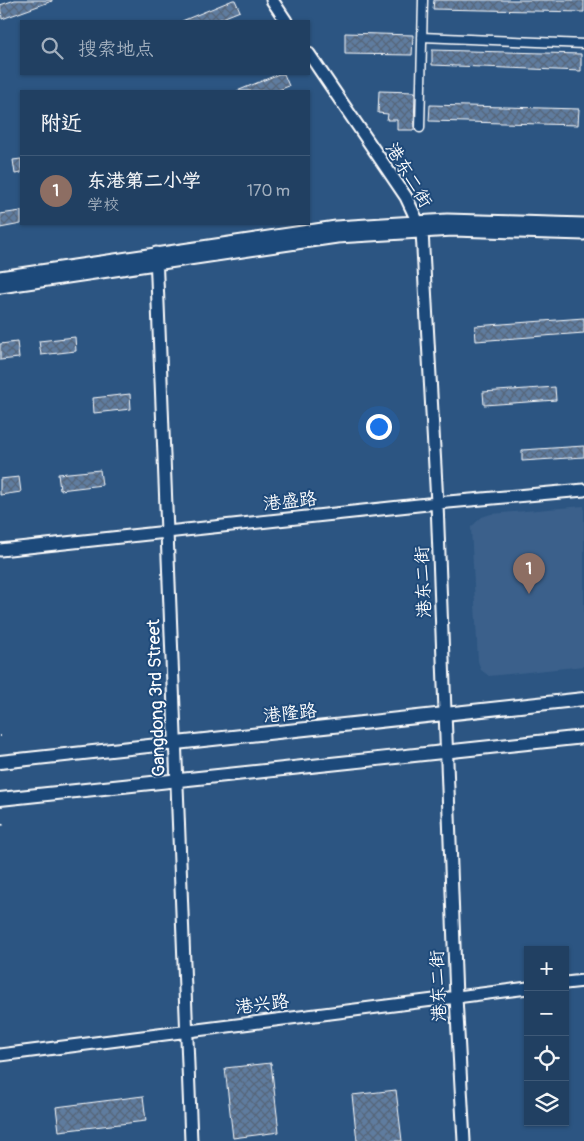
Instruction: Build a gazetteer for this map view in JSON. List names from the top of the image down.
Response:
{
  "streets": {
    "main road": [
      "港东二街",
      "港盛路",
      "Gangdong 3rd Street",
      "港隆路",
      "港兴路"
    ]
  },
  "crossings": [
    ["港东二街", "港盛路"],
    ["港东二街", "港隆路"],
    ["港东二街", "港兴路"],
    ["港盛路", "Gangdong 3rd Street"],
    ["Gangdong 3rd Street", "港隆路"],
    ["Gangdong 3rd Street", "港兴路"]
  ],
  "page": {
    "search": "搜索地点",
    "heading": "附近",
    "list": [
      {
        "mark": "1",
        "name": "东港第二小学",
        "note": "学校",
        "value": "170 m"
      }
    ],
    "pins": "1",
    "map_buttons": ["+", "−"]
  }
}
